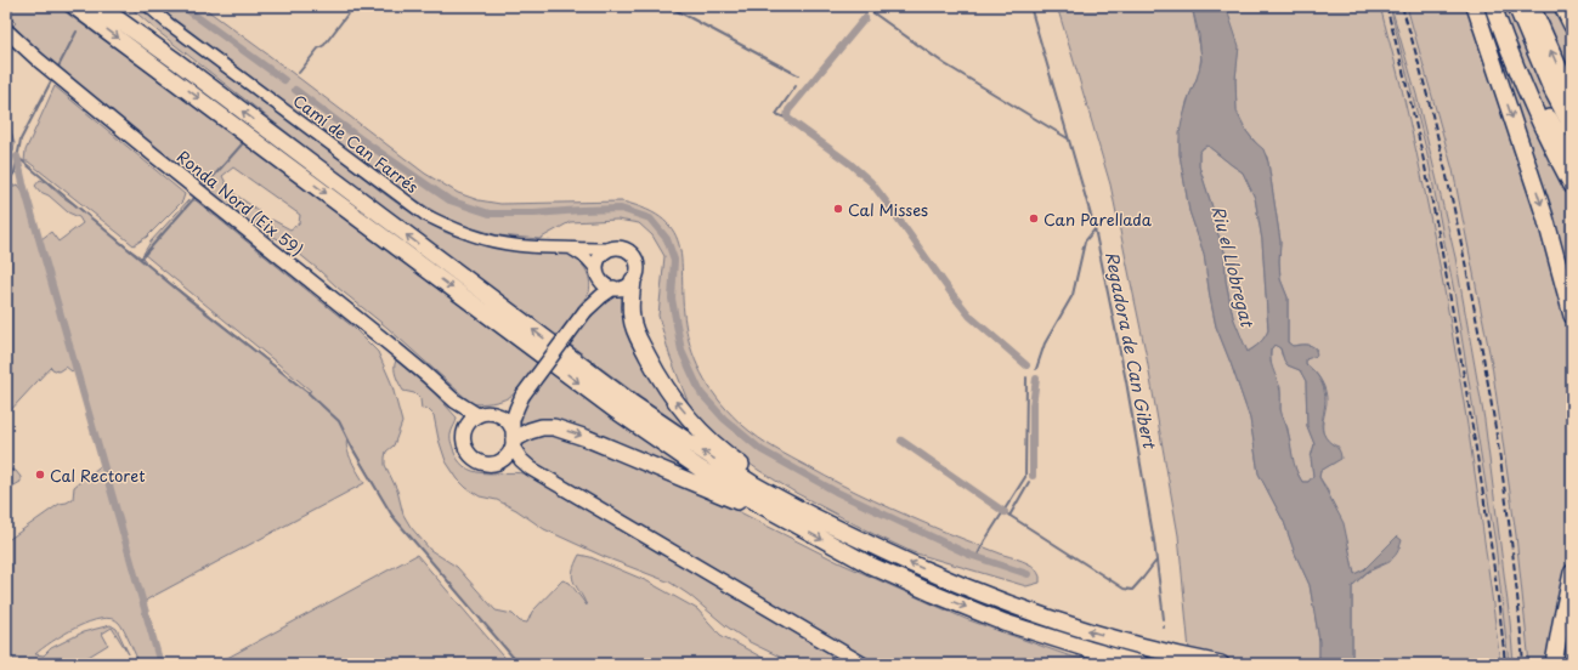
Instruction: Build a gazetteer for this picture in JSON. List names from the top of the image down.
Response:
{
  "streets": {
    "main road": ["Ronda Nord (Eix 59)"],
    "street": ["Camí de Can Farrés"]
  },
  "water": ["Riu el Llobregat", "Regadora de Can Gibert"],
  "places": ["Cal Misses", "Can Parellada", "Cal Rectoret"]
}
